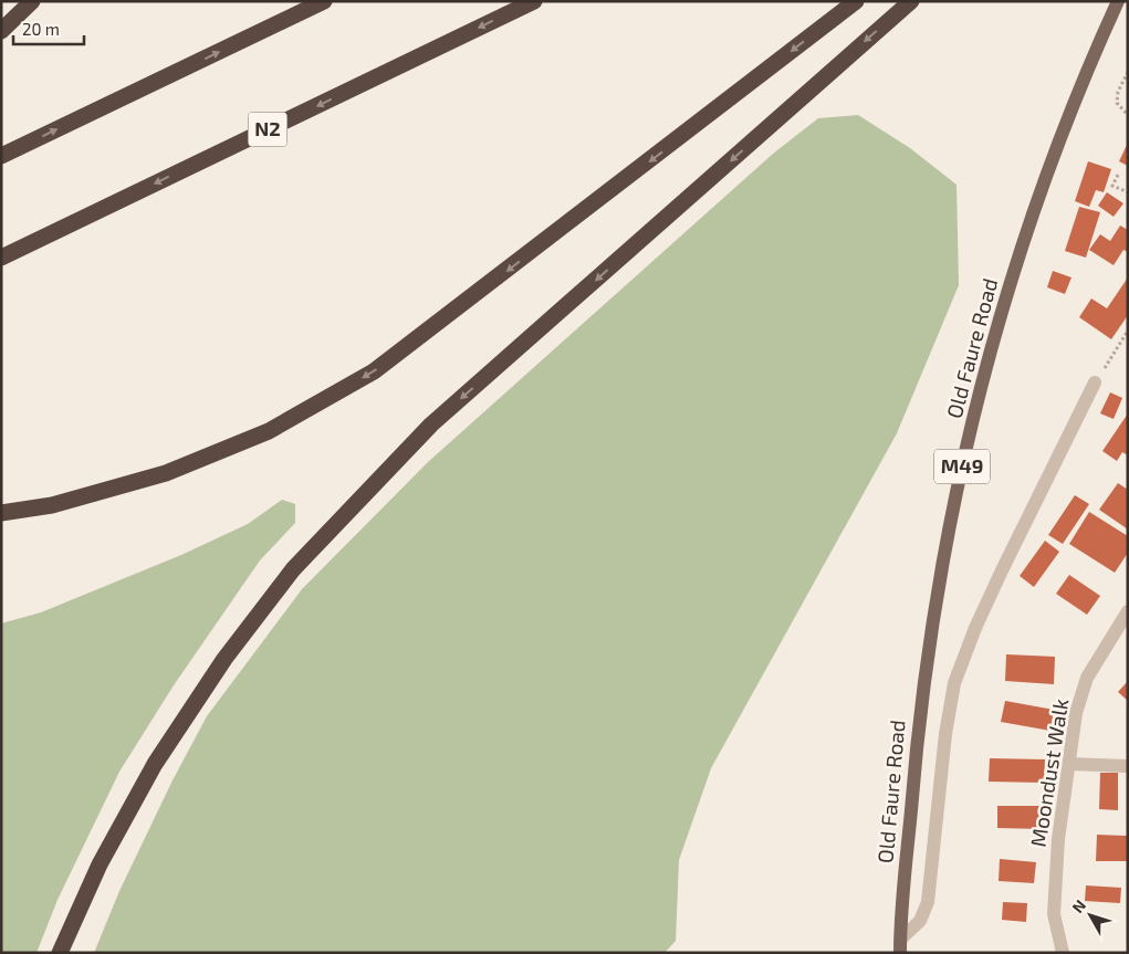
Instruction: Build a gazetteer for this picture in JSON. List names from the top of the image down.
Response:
{
  "streets": {
    "highway": ["N2"],
    "main road": ["Old Faure Road", "M49"],
    "street": ["Moondust Walk"]
  },
  "scale_bar": "20 m",
  "north": "top left"
}
